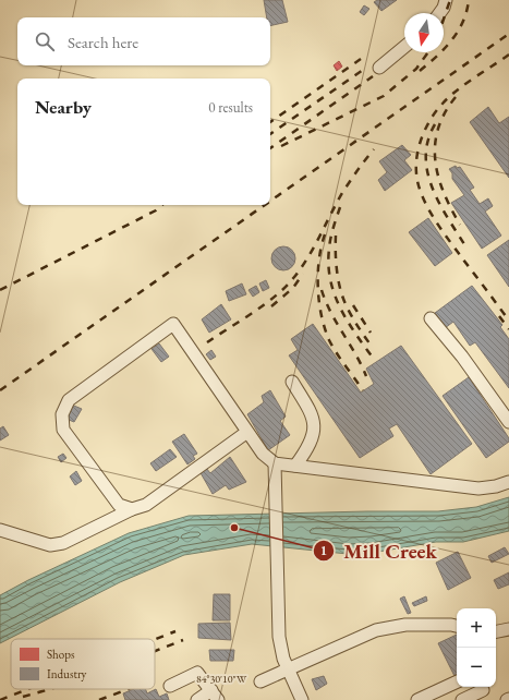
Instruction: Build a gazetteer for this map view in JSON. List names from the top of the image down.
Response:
{
  "places": ["Mill Creek"],
  "legend": ["Shops", "Industry"],
  "north": "bottom",
  "page": {
    "search": "Search here",
    "heading": ["Nearby", "0 results"],
    "map_buttons": ["+", "−"]
  },
  "coordinates": ["84°30'10\"W"]
}
